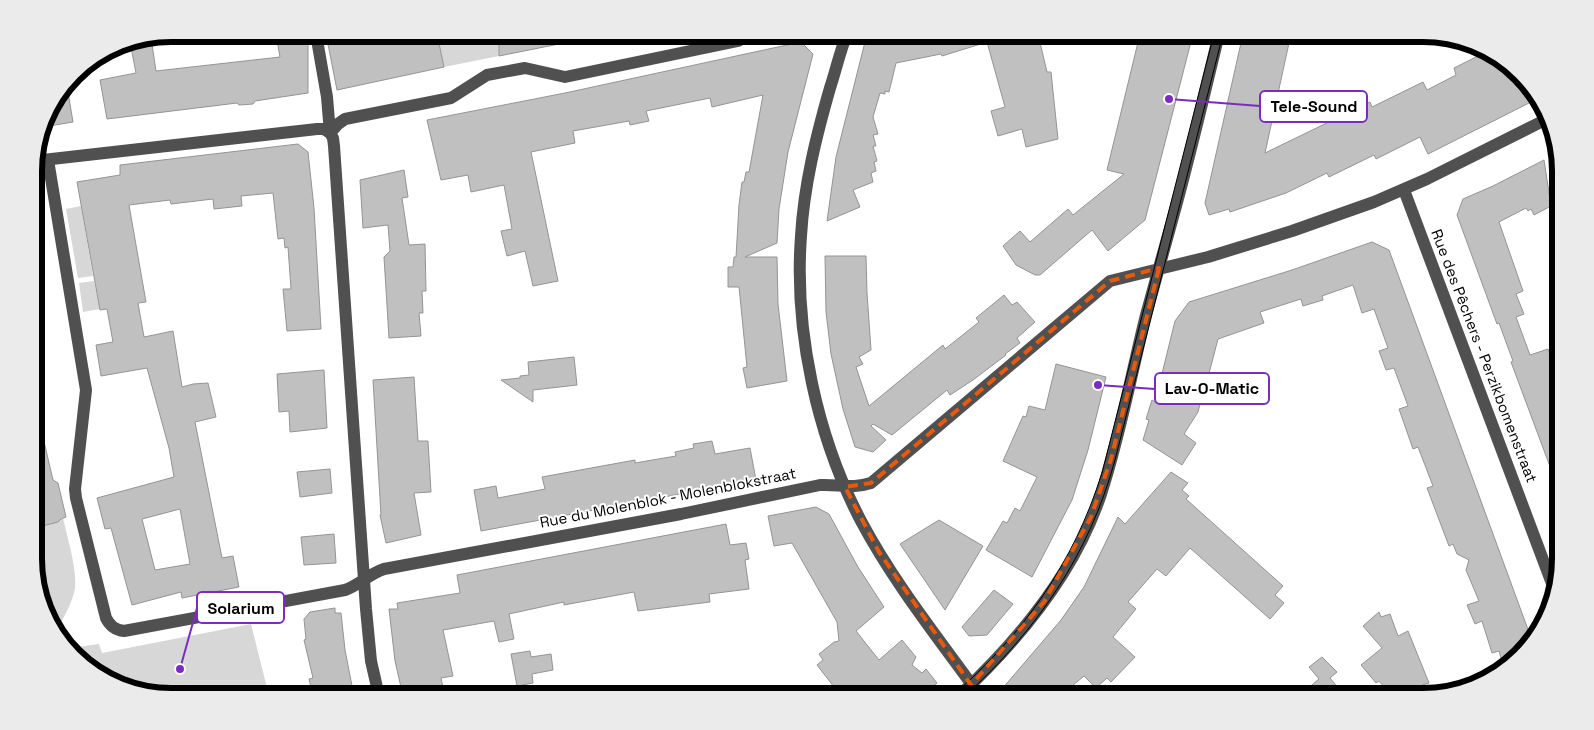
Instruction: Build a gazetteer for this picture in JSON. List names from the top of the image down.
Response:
{
  "streets": {
    "street": ["Rue des Pêchers - Perzikbomenstraat", "Rue du Molenblok - Molenblokstraat"]
  },
  "crossings": [
    ["Rue des Pêchers - Perzikbomenstraat", "Rue du Molenblok - Molenblokstraat"]
  ],
  "places": ["Tele-Sound", "Lav-O-Matic", "Solarium"]
}
